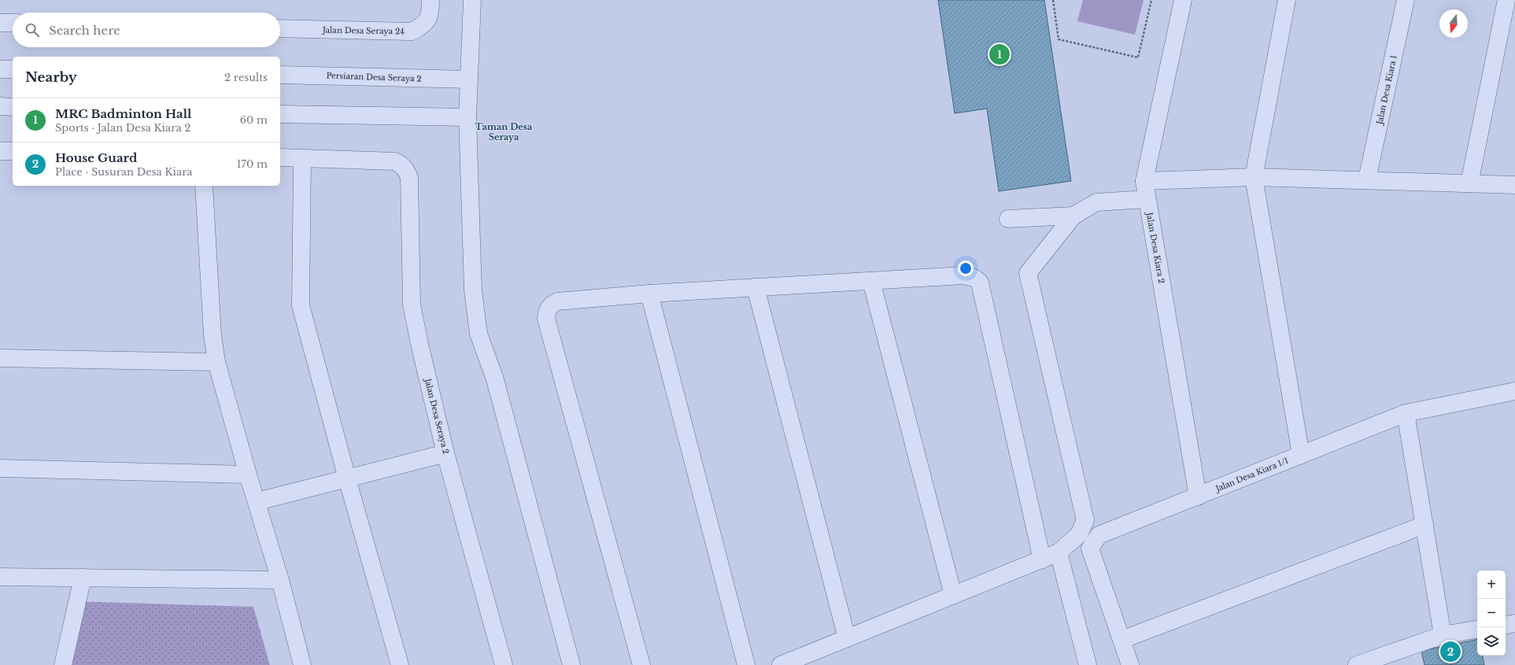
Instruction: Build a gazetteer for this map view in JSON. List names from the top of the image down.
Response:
{
  "streets": {
    "street": [
      "Jalan Desa Seraya 24",
      "Persiaran Desa Seraya 2",
      "Jalan Desa Kiara 1",
      "Jalan Desa Kiara 2",
      "Jalan Desa Seraya 2",
      "Jalan Desa Kiara 1/1"
    ]
  },
  "crossings": [
    ["Jalan Desa Kiara 2", "Jalan Desa Kiara 1/1"]
  ],
  "districts": ["Taman Desa Seraya"],
  "north": "bottom",
  "page": {
    "search": "Search here",
    "pins": ["1", "2"],
    "heading": ["Nearby", "2 results"],
    "list": [
      {
        "mark": "1",
        "name": "MRC Badminton Hall",
        "note": "Sports · Jalan Desa Kiara 2",
        "value": "60 m"
      },
      {
        "mark": "2",
        "name": "House Guard",
        "note": "Place · Susuran Desa Kiara",
        "value": "170 m"
      }
    ],
    "map_buttons": ["+", "−"]
  }
}
